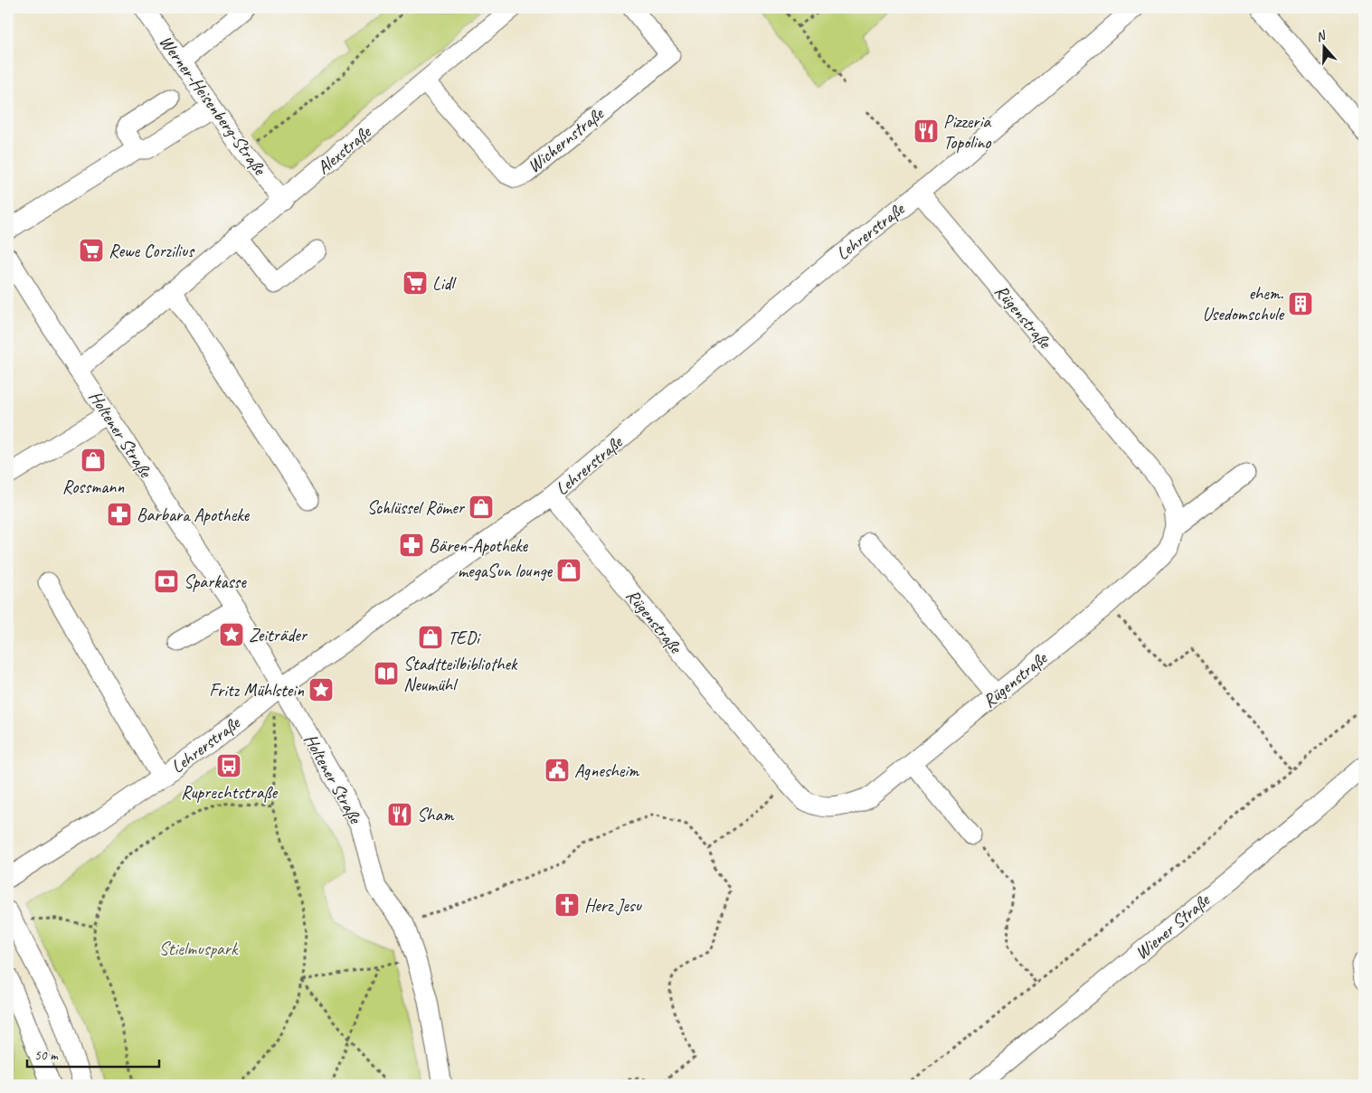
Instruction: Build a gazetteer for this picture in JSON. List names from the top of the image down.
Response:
{
  "streets": {
    "street": [
      "Werner-Heisenberg-Straße",
      "Wichernstraße",
      "Alexstraße",
      "Lehrerstraße",
      "Rügenstraße",
      "Holtener Straße",
      "Wiener Straße"
    ]
  },
  "crossings": [
    ["Werner-Heisenberg-Straße", "Alexstraße"],
    ["Wichernstraße", "Alexstraße"],
    ["Alexstraße", "Holtener Straße"],
    ["Lehrerstraße", "Rügenstraße"],
    ["Lehrerstraße", "Holtener Straße"]
  ],
  "parks": ["Stielmuspark"],
  "places": {
    "restaurant": ["Pizzeria Topolino", "Sham"],
    "supermarket": ["Rewe Corzilius", "Lidl"],
    "building": ["ehem. Usedomschule"],
    "shop": [
      "Rossmann",
      "Schlüssel Römer",
      "megaSun lounge",
      "TEDi"
    ],
    "pharmacy": ["Barbara Apotheke", "Bären-Apotheke"],
    "bank": ["Sparkasse"],
    "place": ["Zeiträder", "Fritz Mühlstein"],
    "library": ["Stadtteilbibliothek Neumühl"],
    "bus stop": ["Ruprechtstraße"],
    "public building": ["Agnesheim"],
    "church": ["Herz Jesu"]
  },
  "scale_bar": "50 m",
  "north": "top"
}
